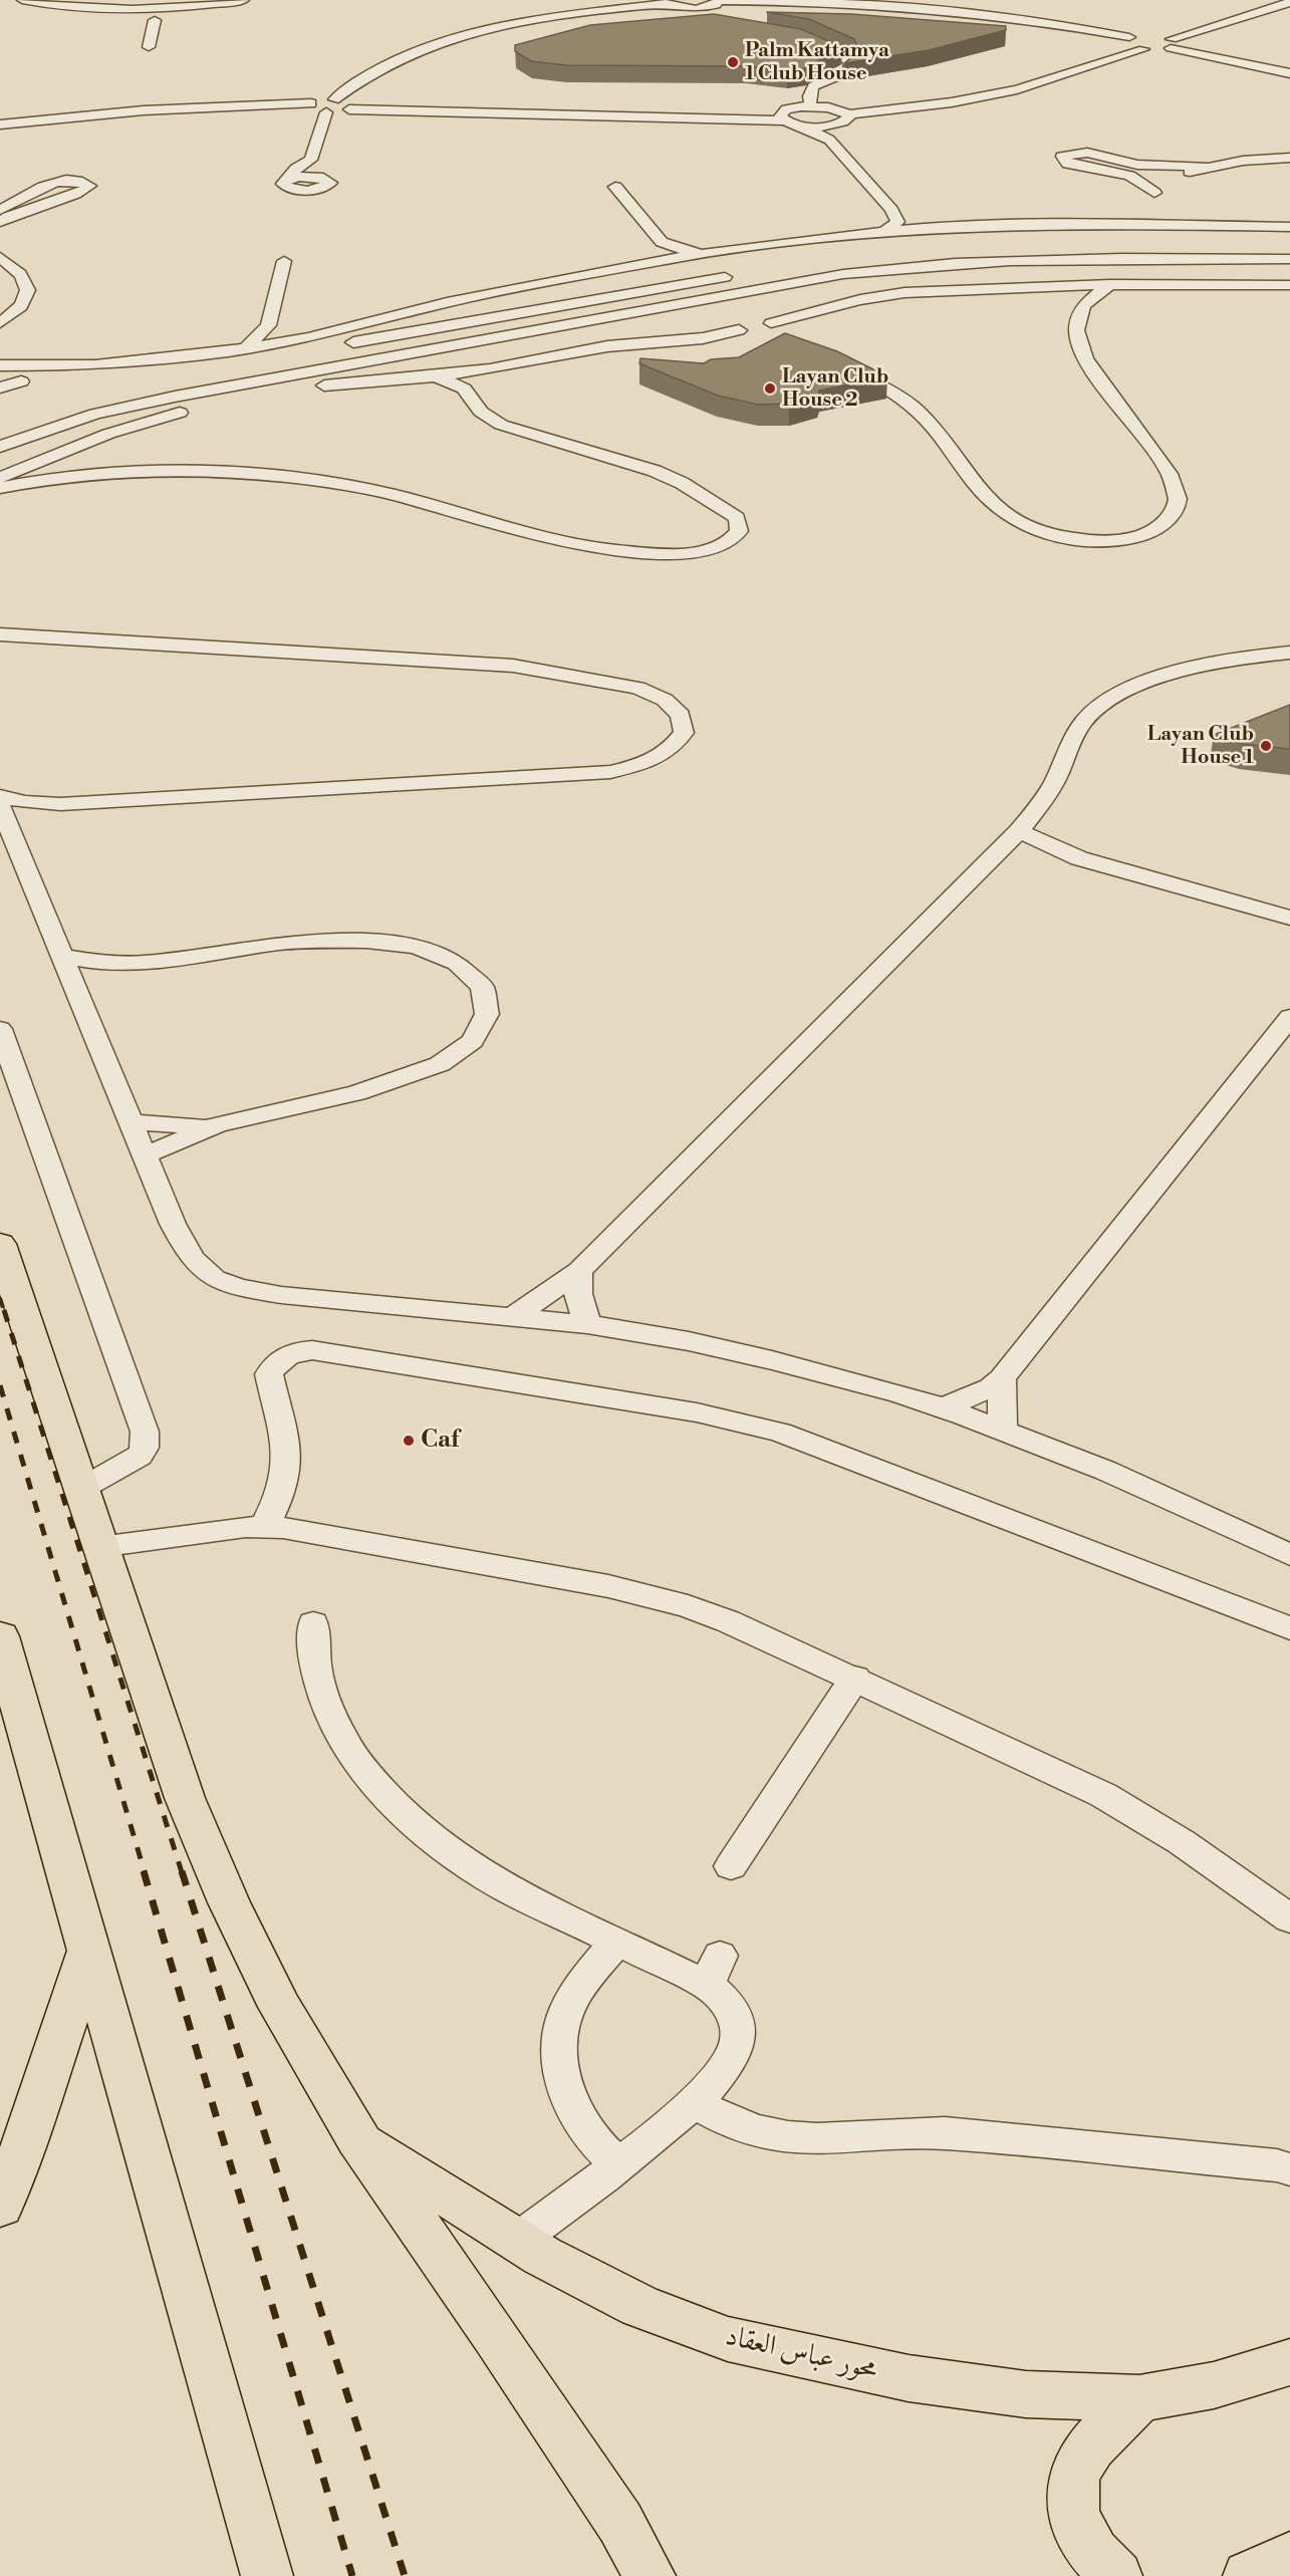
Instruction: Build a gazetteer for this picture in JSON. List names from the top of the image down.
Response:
{
  "streets": {
    "main road": ["محور عباس العقاد"]
  },
  "places": [
    "Palm Kattamya 1 Club House",
    "Layan Club House 2",
    "Layan Club House 1",
    "Caf"
  ]
}
